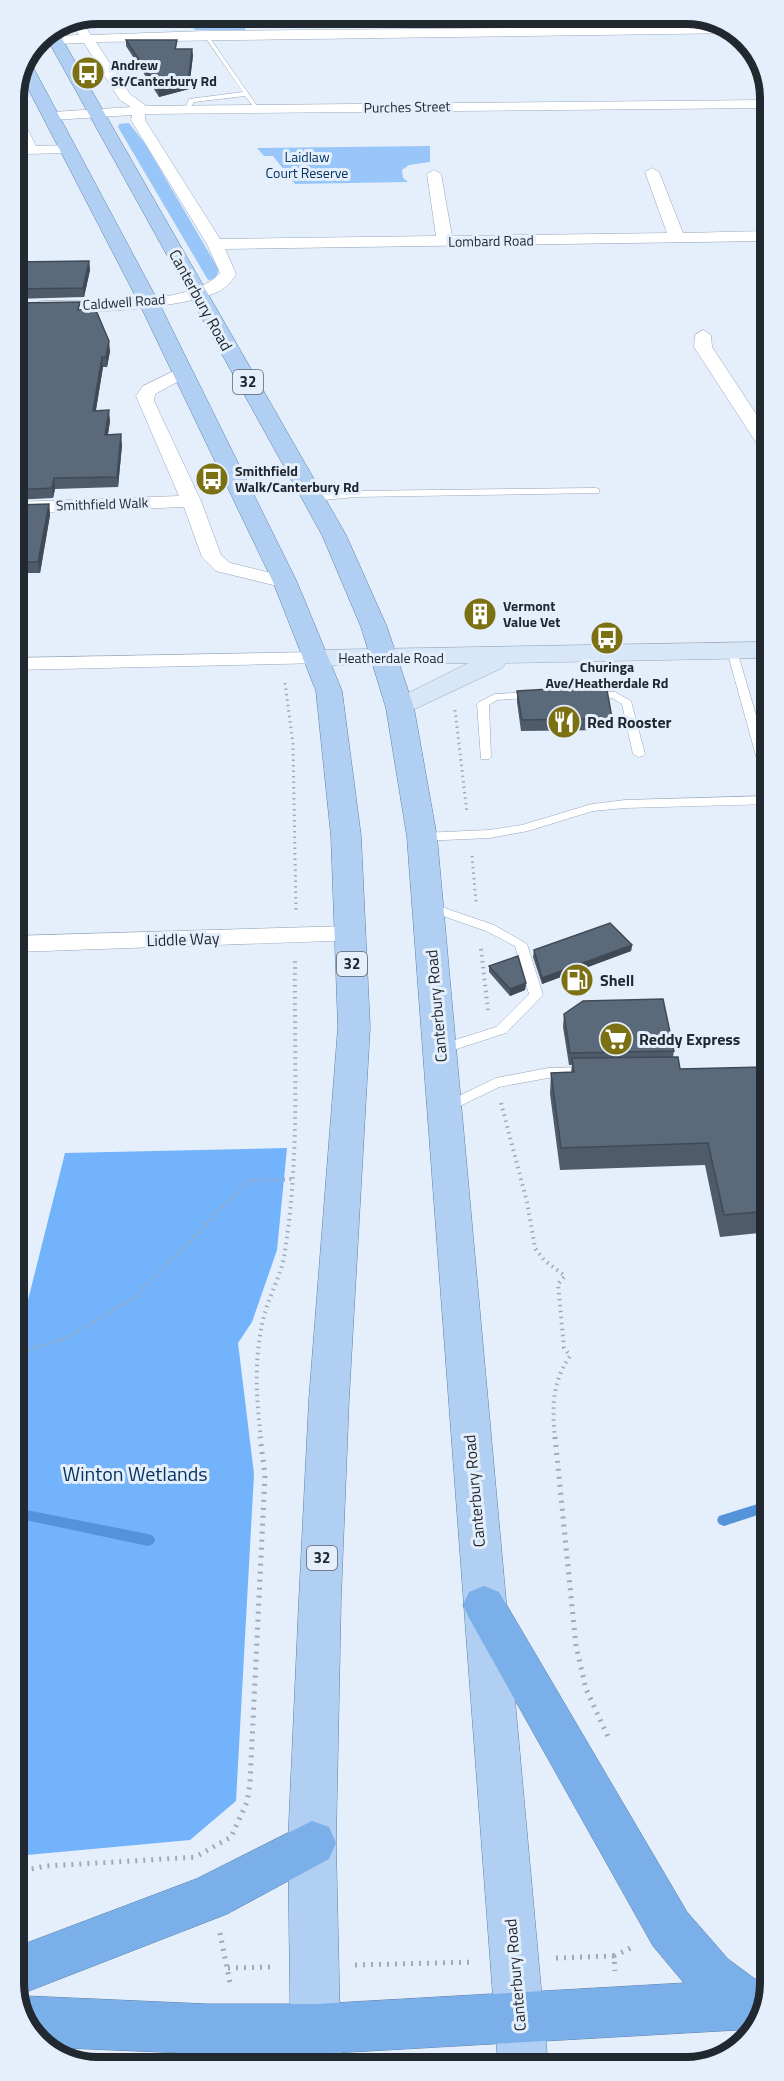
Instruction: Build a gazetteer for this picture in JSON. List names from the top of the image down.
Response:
{
  "streets": {
    "main road": ["Canterbury Road", "32", "Heatherdale Road"],
    "street": [
      "Purches Street",
      "Lombard Road",
      "Caldwell Road",
      "Smithfield Walk",
      "Liddle Way"
    ]
  },
  "crossings": [
    ["Purches Street", "Canterbury Road"],
    ["Purches Street", "32"],
    ["Lombard Road", "Caldwell Road"],
    ["Canterbury Road", "Caldwell Road"],
    ["Canterbury Road", "Heatherdale Road"],
    ["Caldwell Road", "32"],
    ["32", "Heatherdale Road"],
    ["32", "Liddle Way"]
  ],
  "parks": ["Laidlaw Court Reserve", "Winton Wetlands"],
  "places": {
    "bus stop": ["Andrew St/Canterbury Rd", "Smithfield Walk/Canterbury Rd", "Churinga Ave/Heatherdale Rd"],
    "building": ["Vermont Value Vet"],
    "restaurant": ["Red Rooster"],
    "fuel station": ["Shell"],
    "supermarket": ["Reddy Express"]
  }
}
